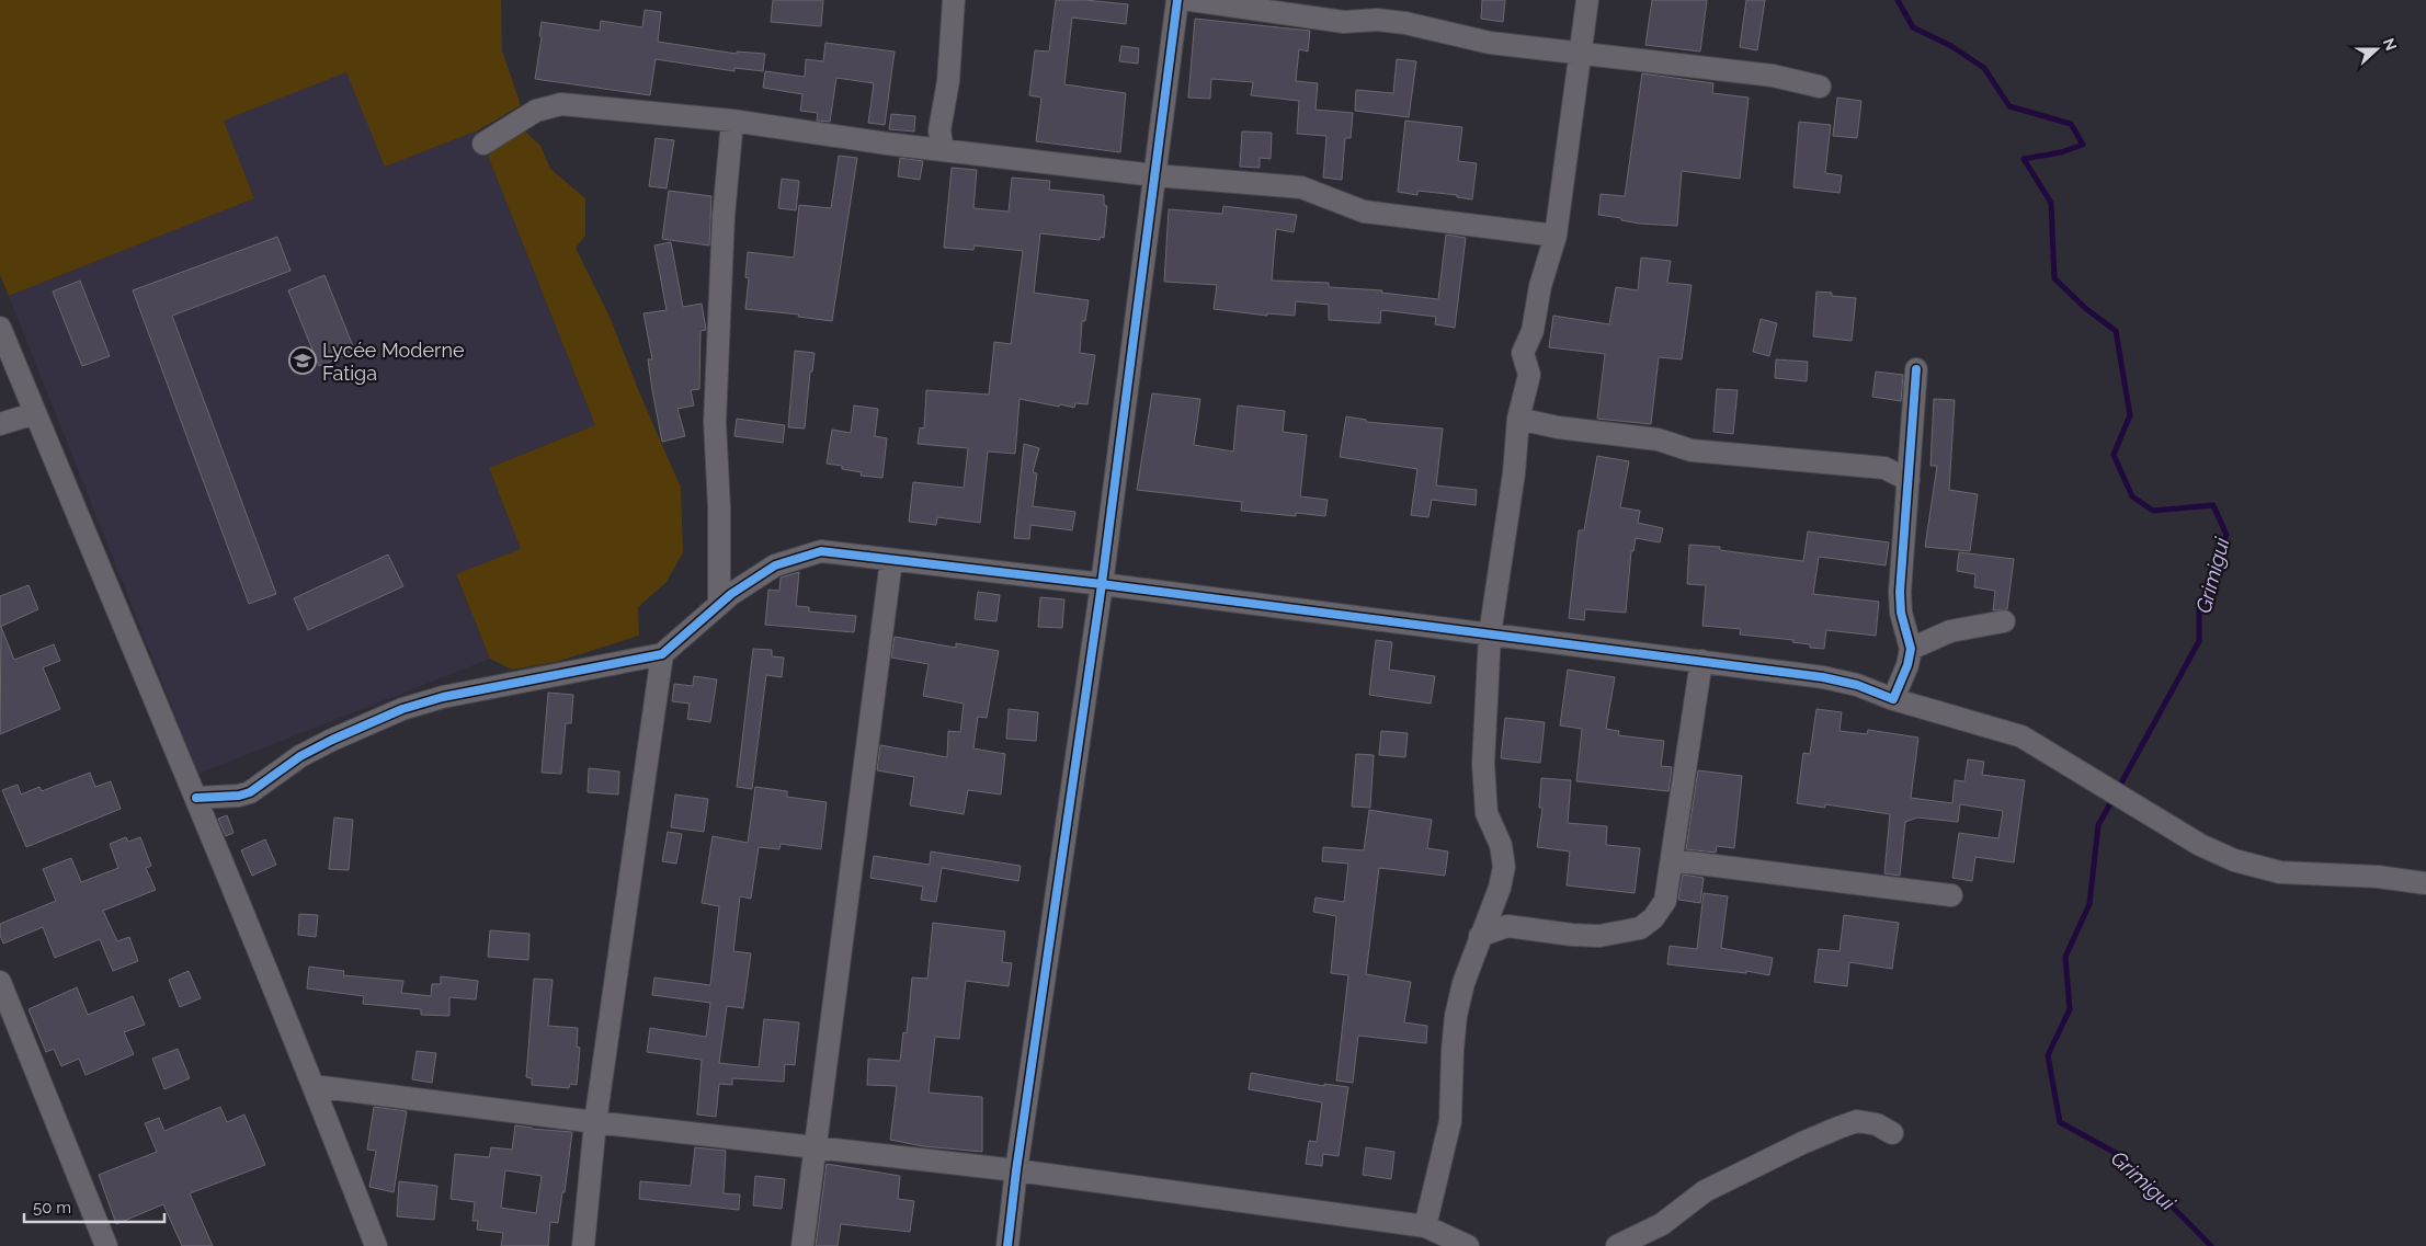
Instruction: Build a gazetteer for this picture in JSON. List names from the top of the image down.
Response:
{
  "water": ["Grimigui"],
  "places": {
    "school or university": ["Lycée Moderne Fatiga"]
  },
  "scale_bar": "50 m",
  "north": "right"
}
